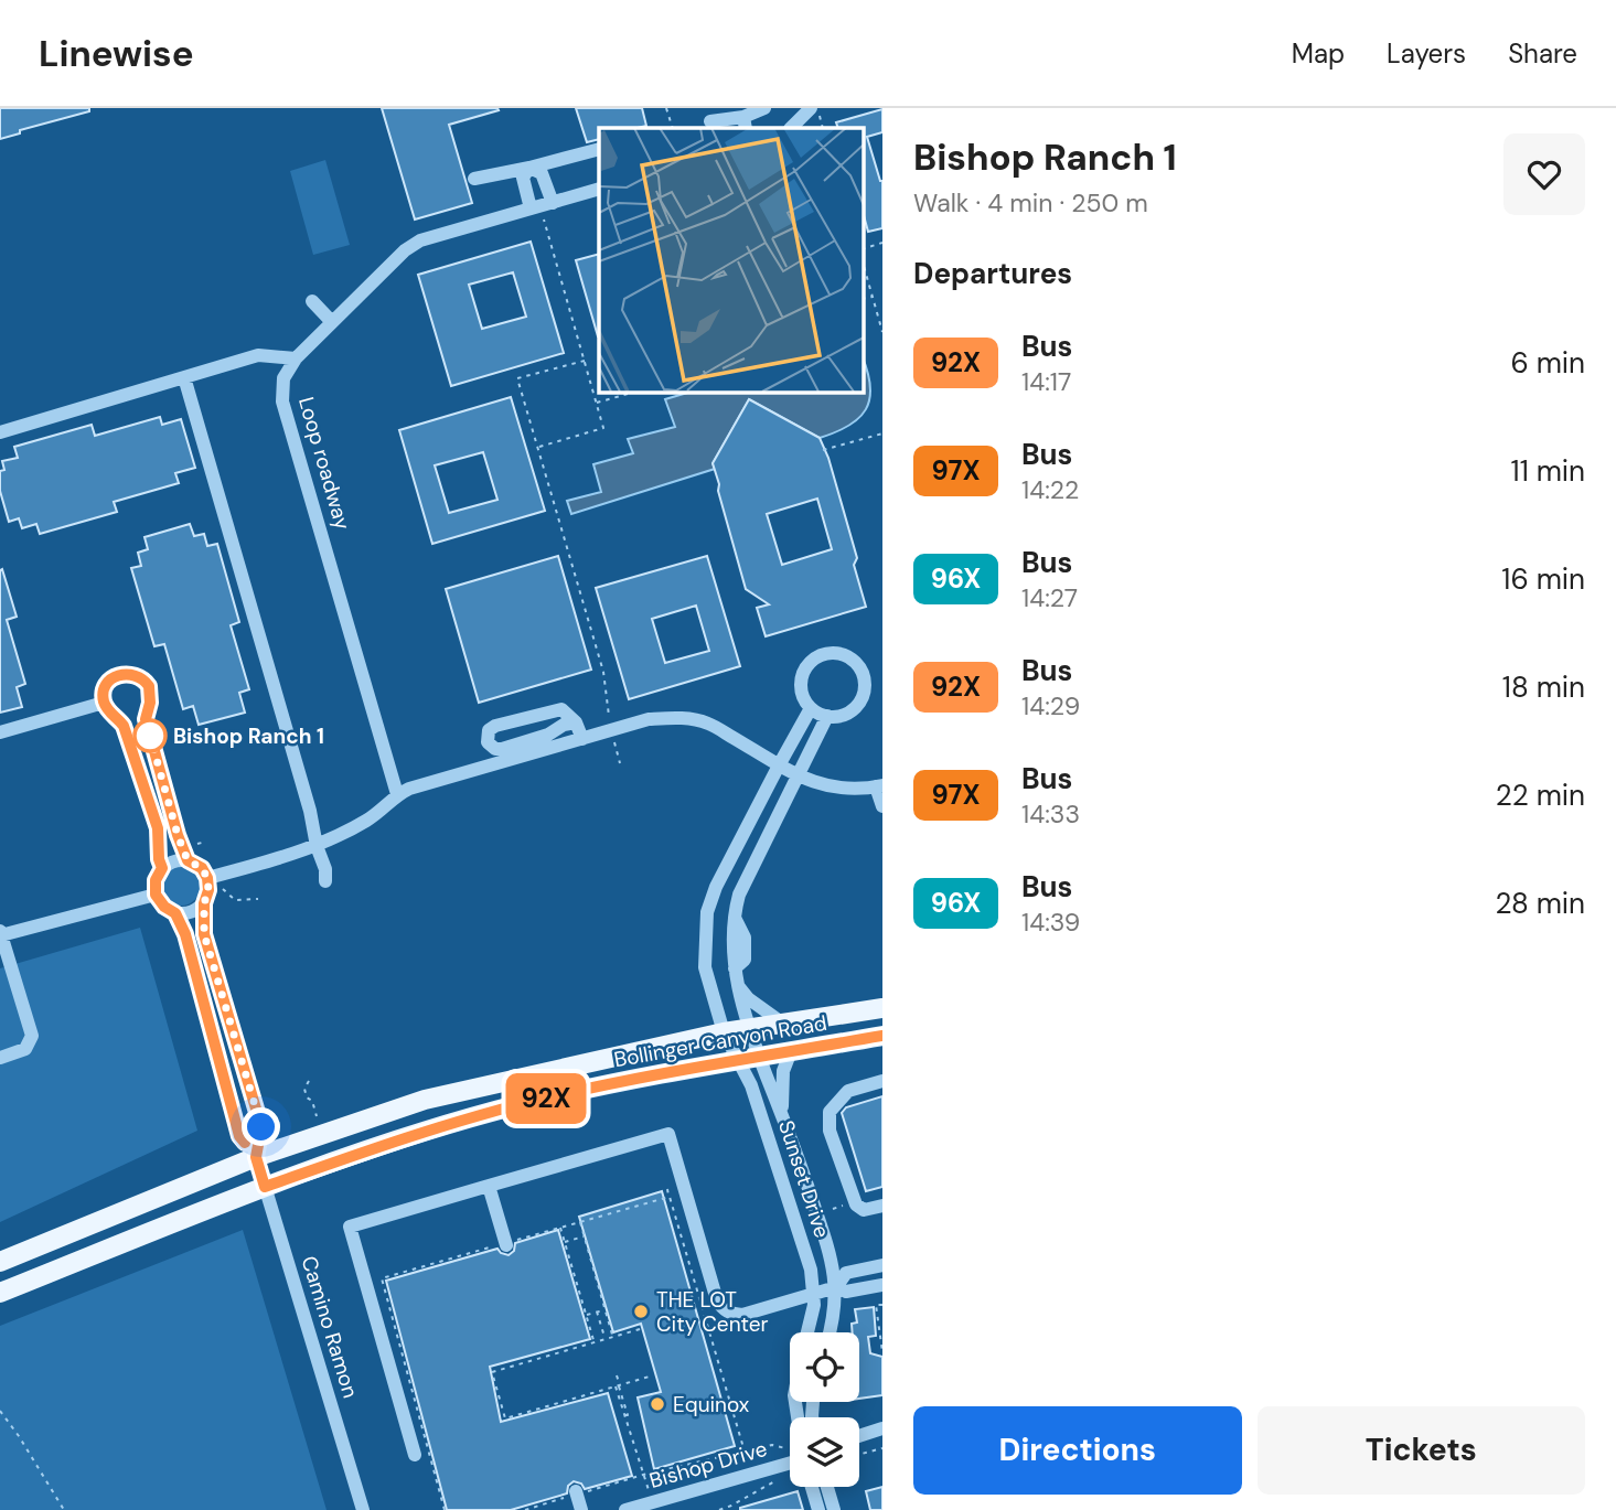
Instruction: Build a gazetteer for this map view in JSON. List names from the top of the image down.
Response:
{
  "streets": {
    "main road": ["Bollinger Canyon Road"],
    "street": [
      "Loop roadway",
      "Sunset Drive",
      "Camino Ramon",
      "Bishop Drive"
    ]
  },
  "crossings": [
    ["Bollinger Canyon Road", "Sunset Drive"],
    ["Bollinger Canyon Road", "Camino Ramon"]
  ],
  "places": ["Bishop Ranch 1", "THE LOT City Center", "Equinox"],
  "lines": ["bus line 92X"],
  "page": {
    "header": "Linewise",
    "nav": ["Map", "Layers", "Share"],
    "on_map": "92X",
    "heading": [
      ["Bishop Ranch 1", "Walk · 4 min · 250 m"],
      "Departures"
    ],
    "list": [
      {
        "mark": "92X",
        "name": "Bus",
        "note": "14:17",
        "value": "6 min"
      },
      {
        "mark": "97X",
        "name": "Bus",
        "note": "14:22",
        "value": "11 min"
      },
      {
        "mark": "96X",
        "name": "Bus",
        "note": "14:27",
        "value": "16 min"
      },
      {
        "mark": "92X",
        "name": "Bus",
        "note": "14:29",
        "value": "18 min"
      },
      {
        "mark": "97X",
        "name": "Bus",
        "note": "14:33",
        "value": "22 min"
      },
      {
        "mark": "96X",
        "name": "Bus",
        "note": "14:39",
        "value": "28 min"
      }
    ],
    "buttons": ["Directions", "Tickets"]
  }
}
